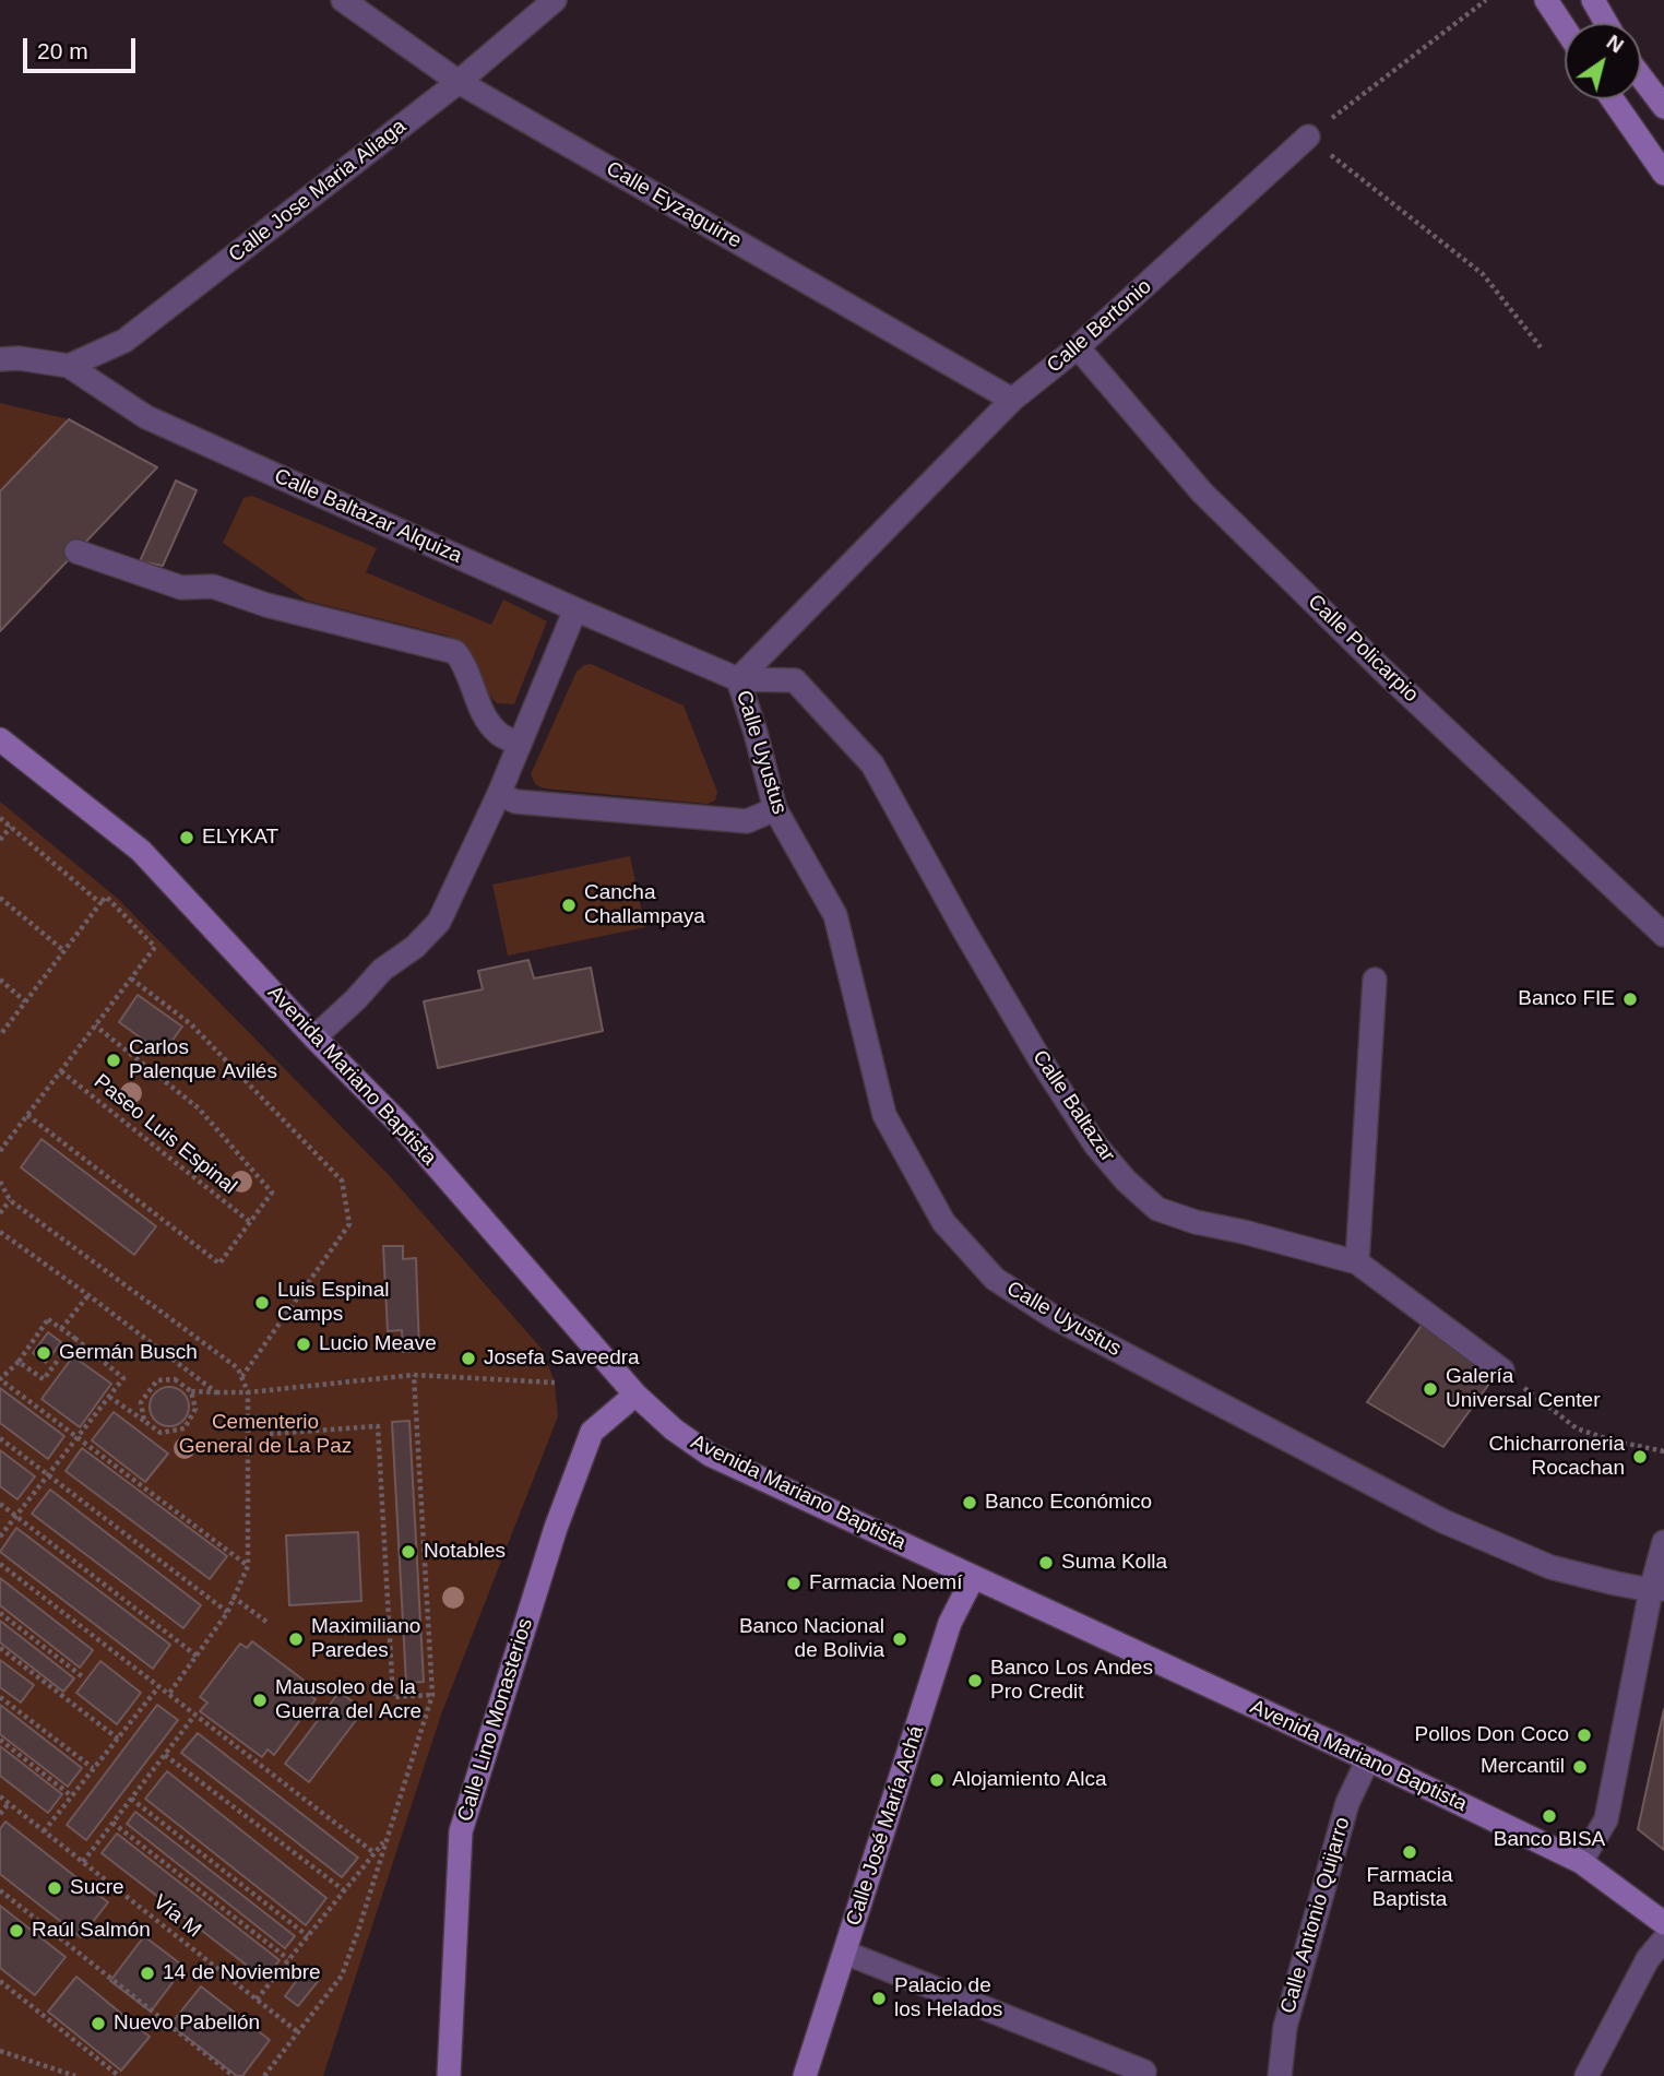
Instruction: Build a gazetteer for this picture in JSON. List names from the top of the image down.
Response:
{
  "streets": {
    "main road": ["Avenida Mariano Baptista", "Calle Lino Monasterios", "Calle José María Achá"],
    "street": [
      "Calle Jose Maria Aliaga",
      "Calle Eyzaguirre",
      "Calle Bertonio",
      "Calle Baltazar Alquiza",
      "Calle Policarpio",
      "Calle Uyustus",
      "Calle Baltazar",
      "Calle Antonio Quijarro"
    ],
    "path": ["Paseo Luis Espinal", "Vía M"]
  },
  "crossings": [
    ["Calle Jose Maria Aliaga", "Calle Eyzaguirre"],
    ["Calle Jose Maria Aliaga", "Calle Baltazar Alquiza"],
    ["Calle Eyzaguirre", "Calle Bertonio"],
    ["Calle Bertonio", "Calle Baltazar Alquiza"],
    ["Calle Bertonio", "Calle Policarpio"],
    ["Calle Bertonio", "Calle Uyustus"],
    ["Calle Bertonio", "Calle Baltazar"],
    ["Calle Baltazar Alquiza", "Calle Uyustus"],
    ["Calle Baltazar Alquiza", "Calle Baltazar"],
    ["Calle Uyustus", "Calle Baltazar"],
    ["Avenida Mariano Baptista", "Calle Lino Monasterios"],
    ["Avenida Mariano Baptista", "Calle José María Achá"],
    ["Avenida Mariano Baptista", "Calle Antonio Quijarro"]
  ],
  "parks": ["Cementerio General de La Paz"],
  "places": [
    "ELYKAT",
    "Cancha Challampaya",
    "Banco FIE",
    "Carlos Palenque Avilés",
    "Luis Espinal Camps",
    "Lucio Meave",
    "Germán Busch",
    "Josefa Saveedra",
    "Galería Universal Center",
    "Chicharroneria Rocachan",
    "Banco Económico",
    "Notables",
    "Suma Kolla",
    "Farmacia Noemí",
    "Maximiliano Paredes",
    "Banco Nacional de Bolivia",
    "Banco Los Andes Pro Credit",
    "Mausoleo de la Guerra del Acre",
    "Pollos Don Coco",
    "Mercantil",
    "Alojamiento Alca",
    "Banco BISA",
    "Farmacia Baptista",
    "Sucre",
    "Raúl Salmón",
    "14 de Noviembre",
    "Palacio de los Helados",
    "Nuevo Pabellón"
  ],
  "scale_bar": "20 m",
  "north": "top right"
}
